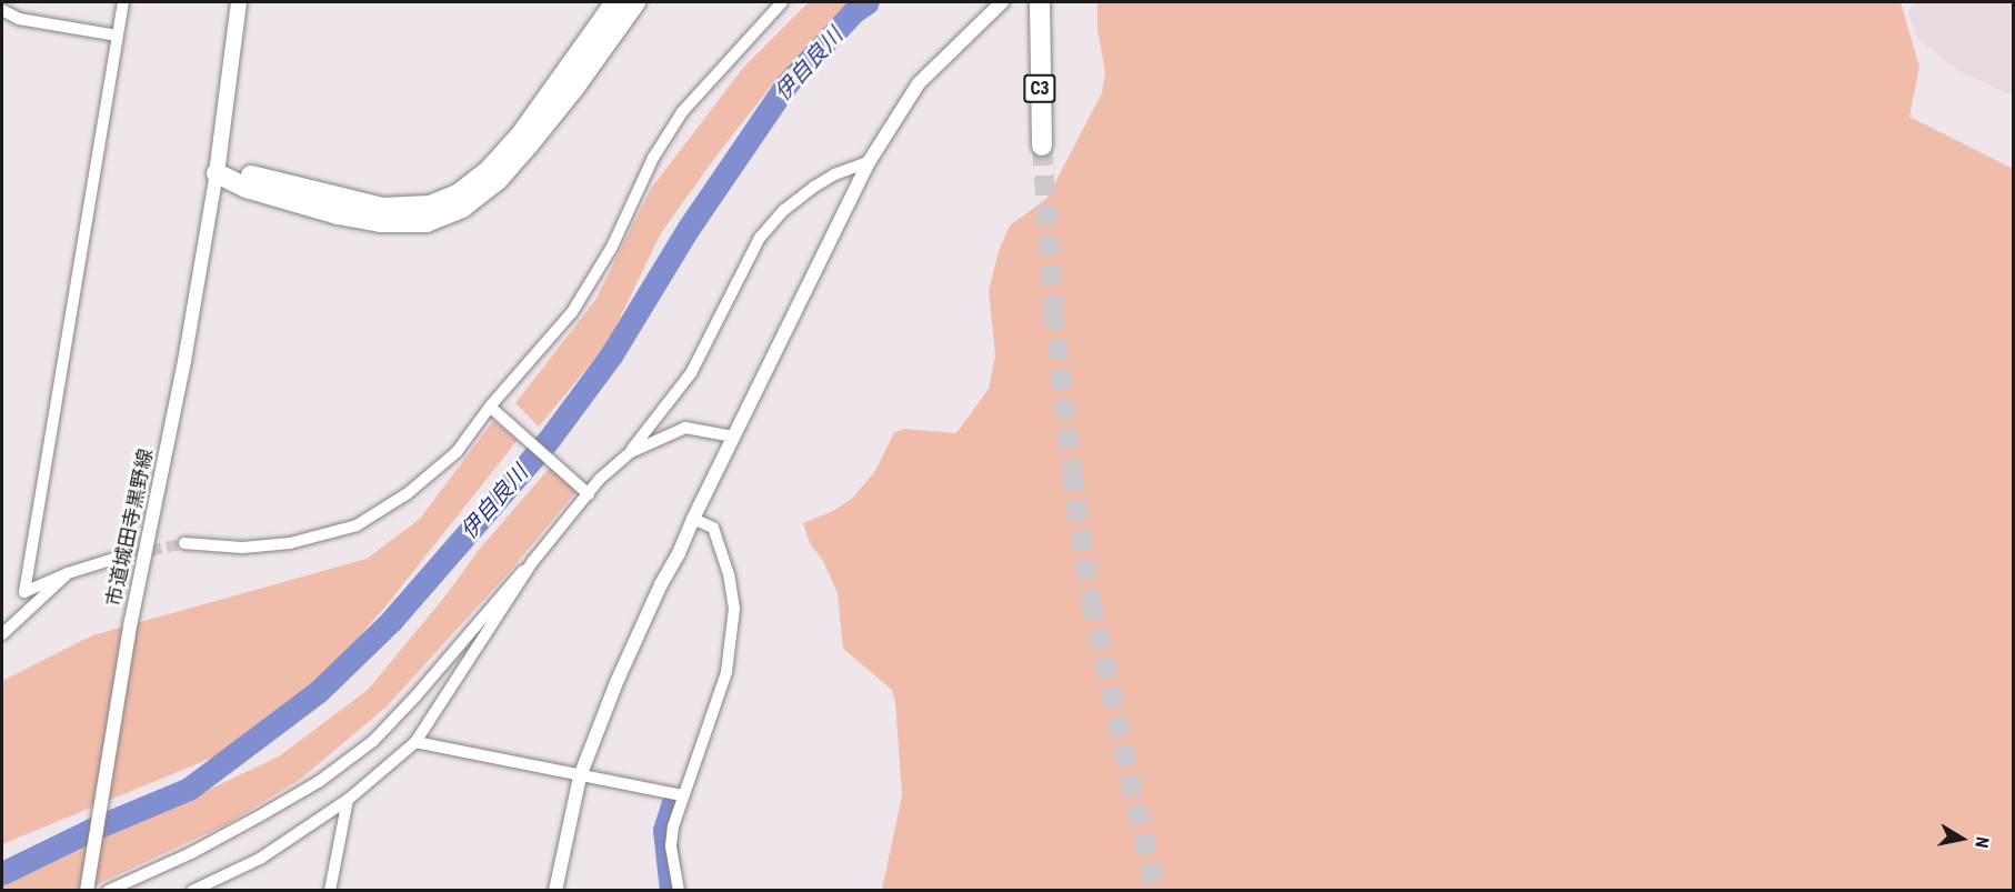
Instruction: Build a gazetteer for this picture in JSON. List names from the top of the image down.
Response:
{
  "streets": {
    "highway": ["C3"],
    "street": ["市道城田寺黒野線"]
  },
  "water": ["伊自良川"],
  "north": "right"
}
